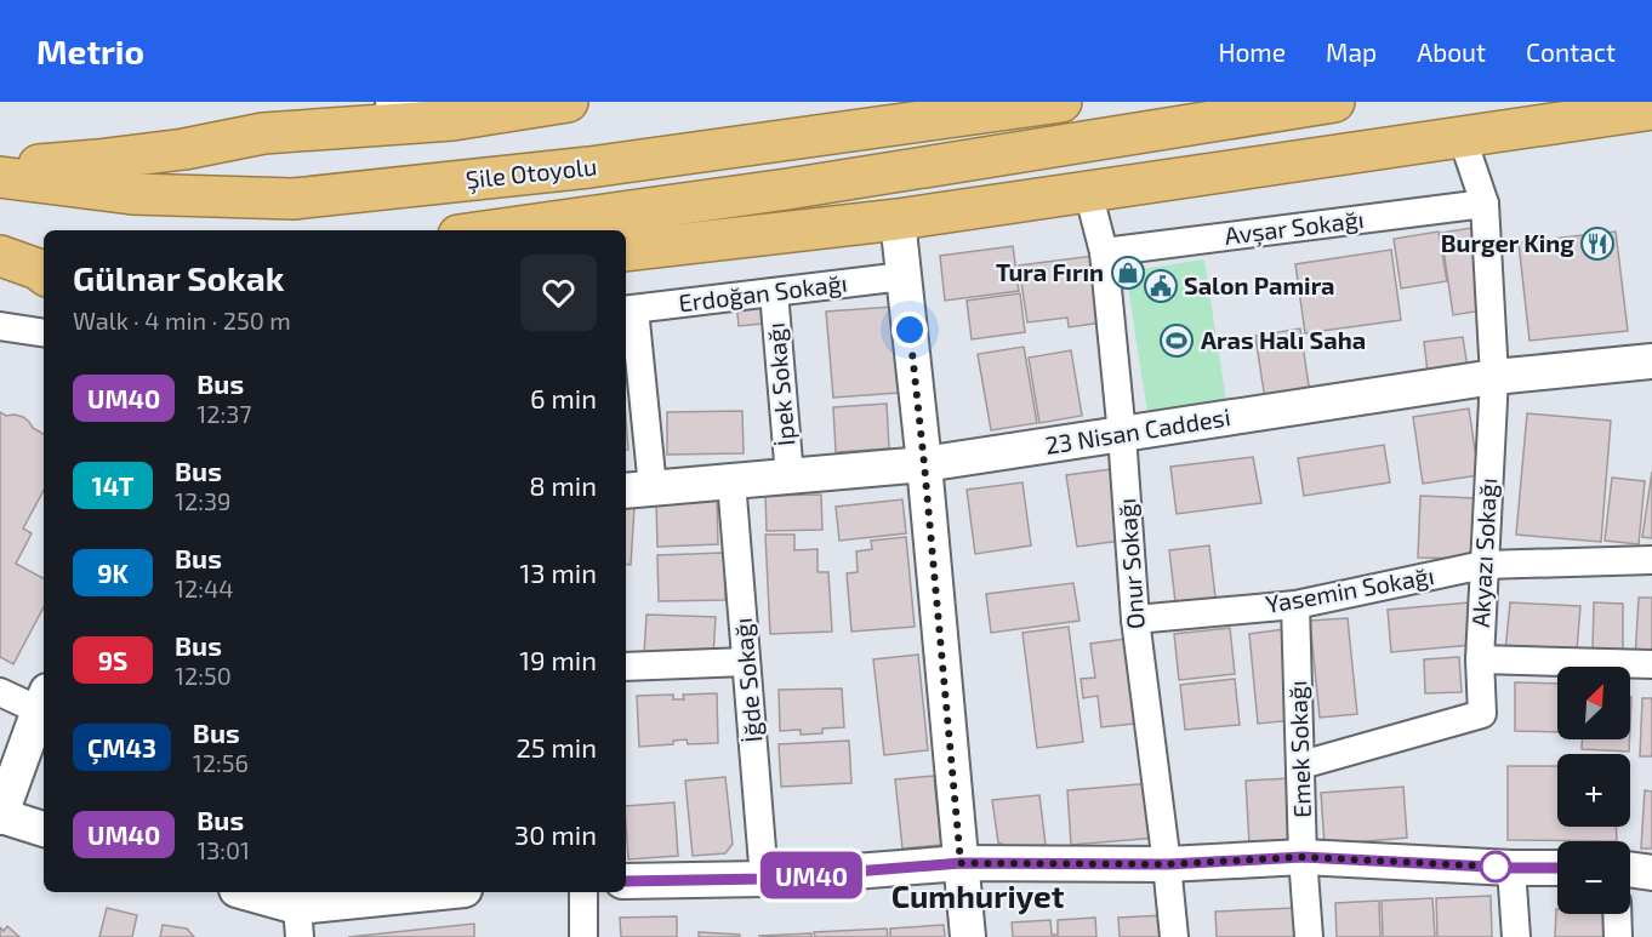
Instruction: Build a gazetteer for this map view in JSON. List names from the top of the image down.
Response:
{
  "streets": {
    "highway": ["Şile Otoyolu"],
    "street": [
      "Avşar Sokağı",
      "Erdoğan Sokağı",
      "İpek Sokağı",
      "23 Nisan Caddesi",
      "Akyazı Sokağı",
      "Onur Sokağı",
      "Yasemin Sokağı",
      "İğde Sokağı",
      "Emek Sokağı"
    ]
  },
  "crossings": [
    ["Avşar Sokağı", "Akyazı Sokağı"],
    ["Avşar Sokağı", "Onur Sokağı"],
    ["Erdoğan Sokağı", "İpek Sokağı"],
    ["İpek Sokağı", "23 Nisan Caddesi"],
    ["23 Nisan Caddesi", "Akyazı Sokağı"],
    ["23 Nisan Caddesi", "Onur Sokağı"],
    ["23 Nisan Caddesi", "İğde Sokağı"],
    ["Akyazı Sokağı", "Yasemin Sokağı"],
    ["Akyazı Sokağı", "Emek Sokağı"],
    ["Onur Sokağı", "Yasemin Sokağı"],
    ["Yasemin Sokağı", "Emek Sokağı"]
  ],
  "districts": ["Cumhuriyet"],
  "places": {
    "restaurant": ["Burger King"],
    "shop": ["Tura Fırın"],
    "public building": ["Salon Pamira"],
    "sports": ["Aras Halı Saha"]
  },
  "lines": ["bus line UM40"],
  "north": "top right",
  "page": {
    "header": "Metrio",
    "nav": [
      "Home",
      "Map",
      "About",
      "Contact"
    ],
    "on_map": "UM40",
    "heading": ["Gülnar Sokak", "Walk · 4 min · 250 m"],
    "list": [
      {
        "mark": "UM40",
        "name": "Bus",
        "note": "12:37",
        "value": "6 min"
      },
      {
        "mark": "14T",
        "name": "Bus",
        "note": "12:39",
        "value": "8 min"
      },
      {
        "mark": "9K",
        "name": "Bus",
        "note": "12:44",
        "value": "13 min"
      },
      {
        "mark": "9S",
        "name": "Bus",
        "note": "12:50",
        "value": "19 min"
      },
      {
        "mark": "ÇM43",
        "name": "Bus",
        "note": "12:56",
        "value": "25 min"
      },
      {
        "mark": "UM40",
        "name": "Bus",
        "note": "13:01",
        "value": "30 min"
      }
    ],
    "map_buttons": ["+", "−"]
  }
}
